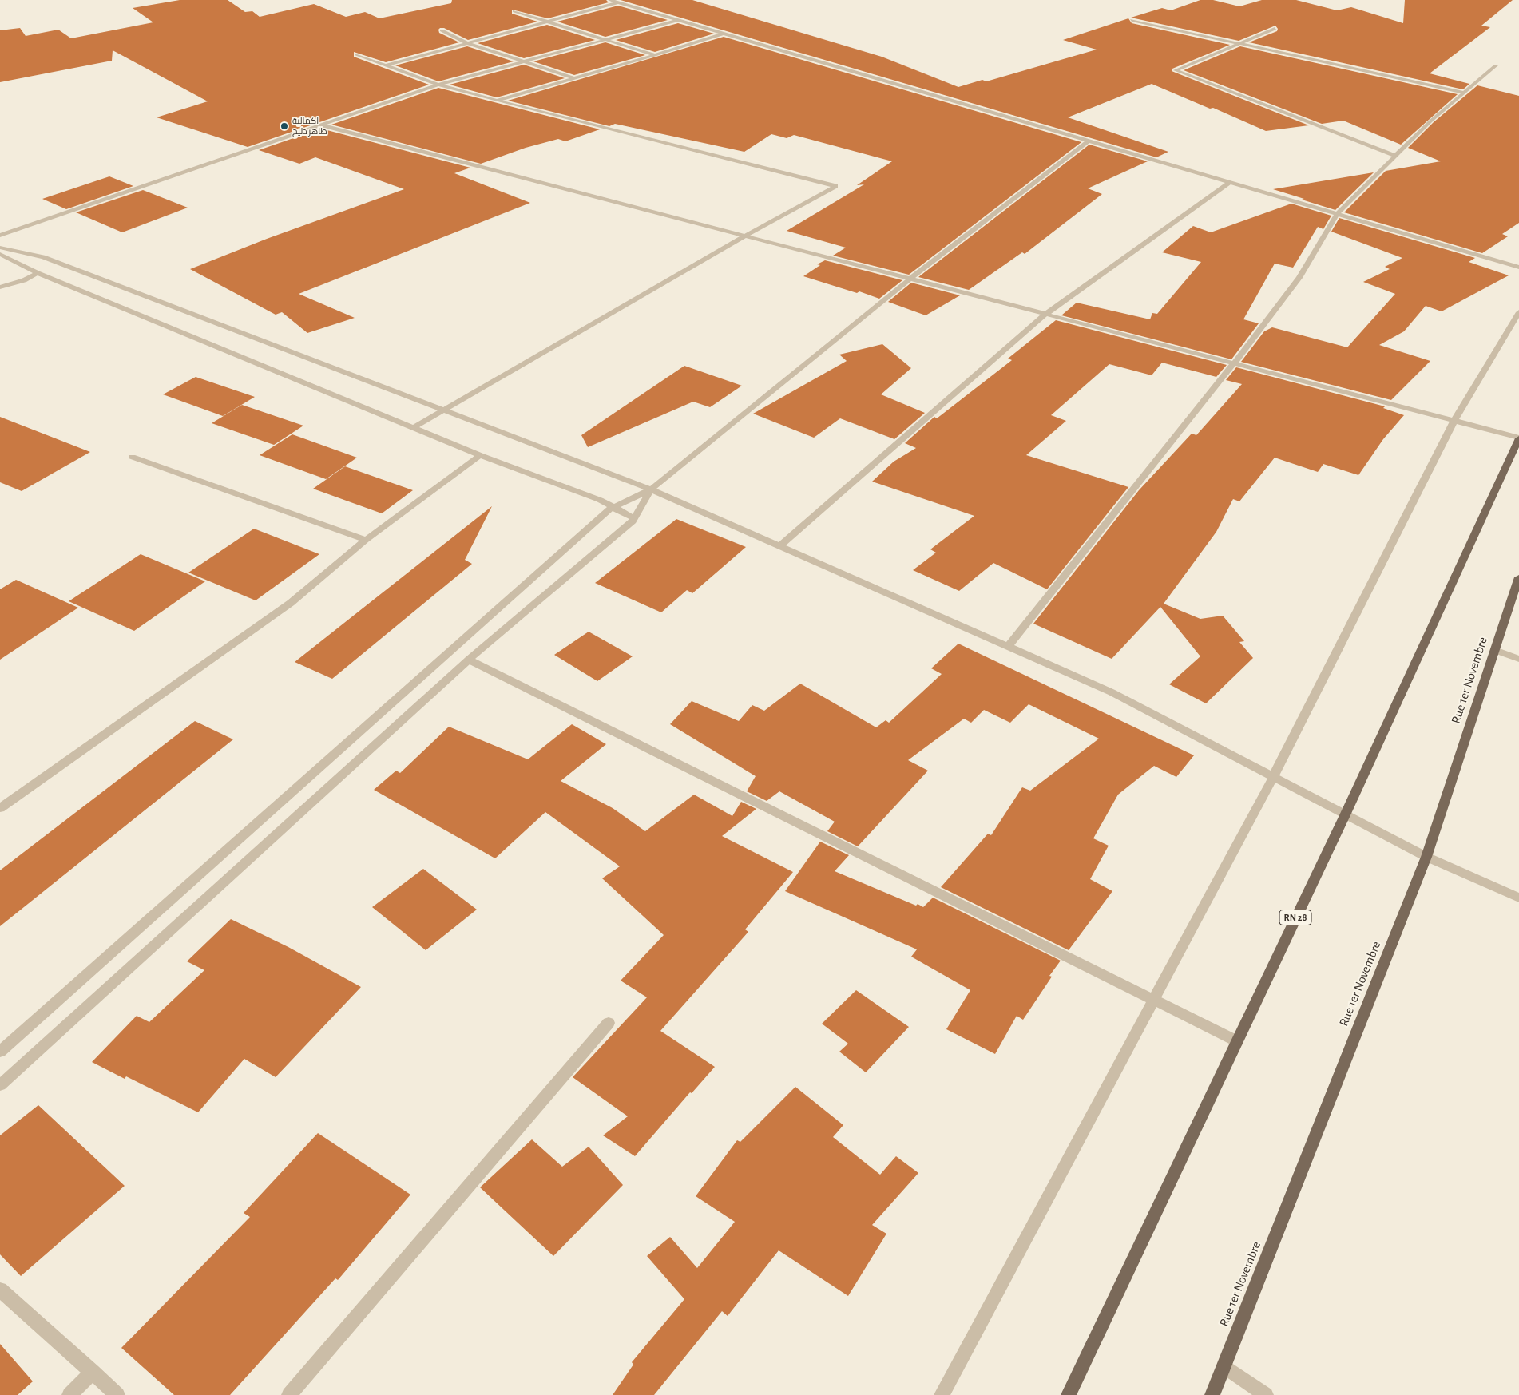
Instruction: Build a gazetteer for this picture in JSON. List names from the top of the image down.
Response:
{
  "streets": {
    "main road": ["Rue 1er Novembre", "RN 28"]
  },
  "places": ["اكمالية طاهر دليح"]
}
